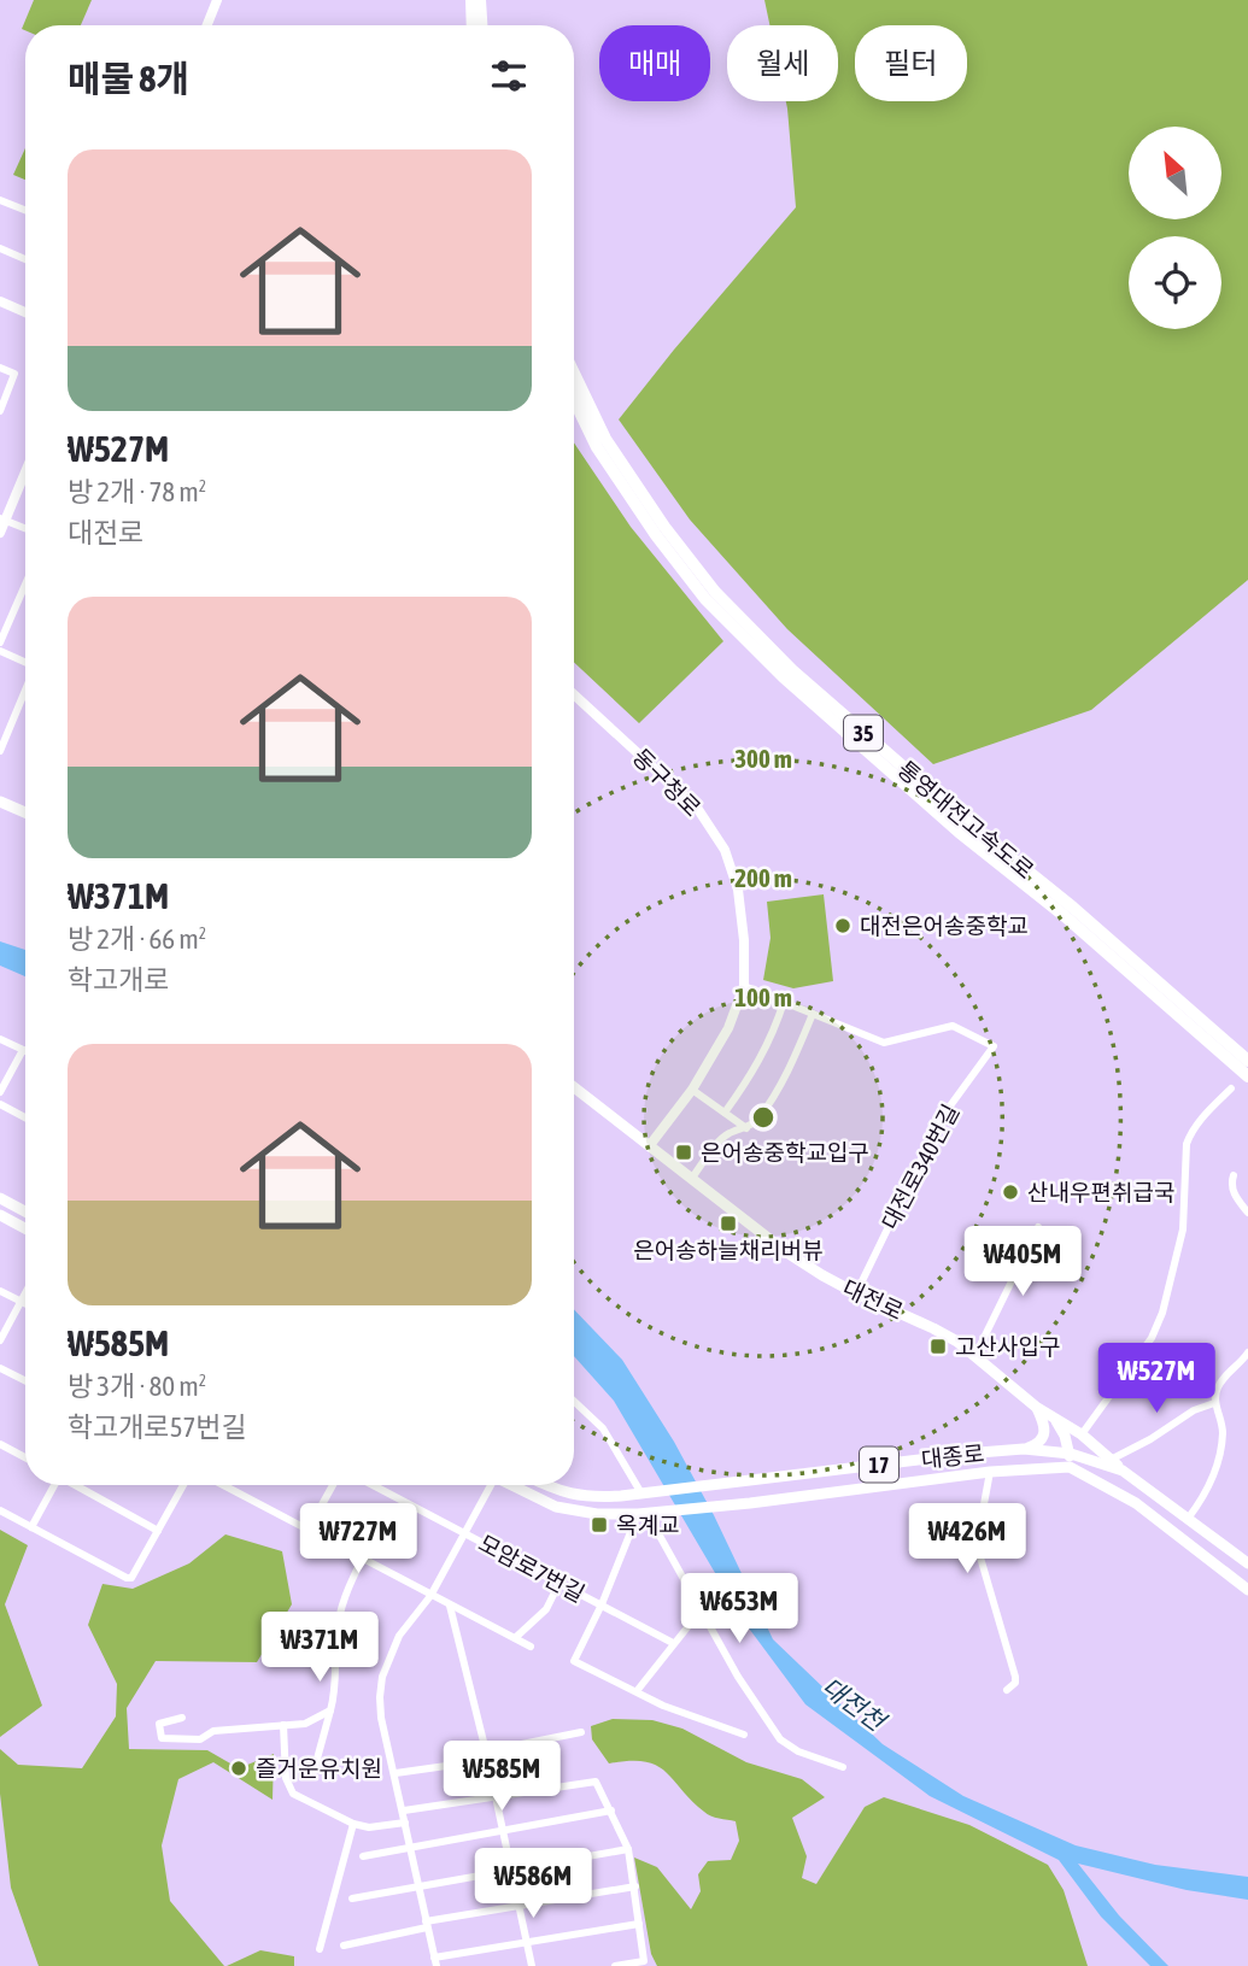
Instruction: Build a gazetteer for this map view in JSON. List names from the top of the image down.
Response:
{
  "streets": {
    "highway": ["35", "통영대전고속도로"],
    "main road": [
      "동구청로",
      "대전로",
      "대종로",
      "17"
    ],
    "street": ["대전로340번길", "모암로7번길"]
  },
  "crossings": [
    ["동구청로", "대전로"],
    ["대전로340번길", "대전로"],
    ["대전로", "17"],
    ["대종로", "17"]
  ],
  "water": ["대전천"],
  "places": {
    "other": ["대전은어송중학교", "산내우편취급국", "즐거운유치원"],
    "transit": [
      "은어송중학교입구",
      "은어송하늘채리버뷰",
      "고산사입구",
      "옥계교"
    ]
  },
  "north": "top left",
  "page": {
    "chip": ["매매", "월세", "필터"],
    "heading": "매물 8개",
    "list": [
      {
        "name": "₩527M",
        "note": "방 2개 · 78 m² · 대전로"
      },
      {
        "name": "₩371M",
        "note": "방 2개 · 66 m² · 학고개로"
      },
      {
        "name": "₩585M",
        "note": "방 3개 · 80 m² · 학고개로57번길"
      }
    ],
    "price": [
      "₩405M",
      "₩527M",
      "₩727M",
      "₩426M",
      "₩653M",
      "₩371M",
      "₩585M",
      "₩586M"
    ]
  },
  "rings": ["300 m", "200 m", "100 m"]
}
